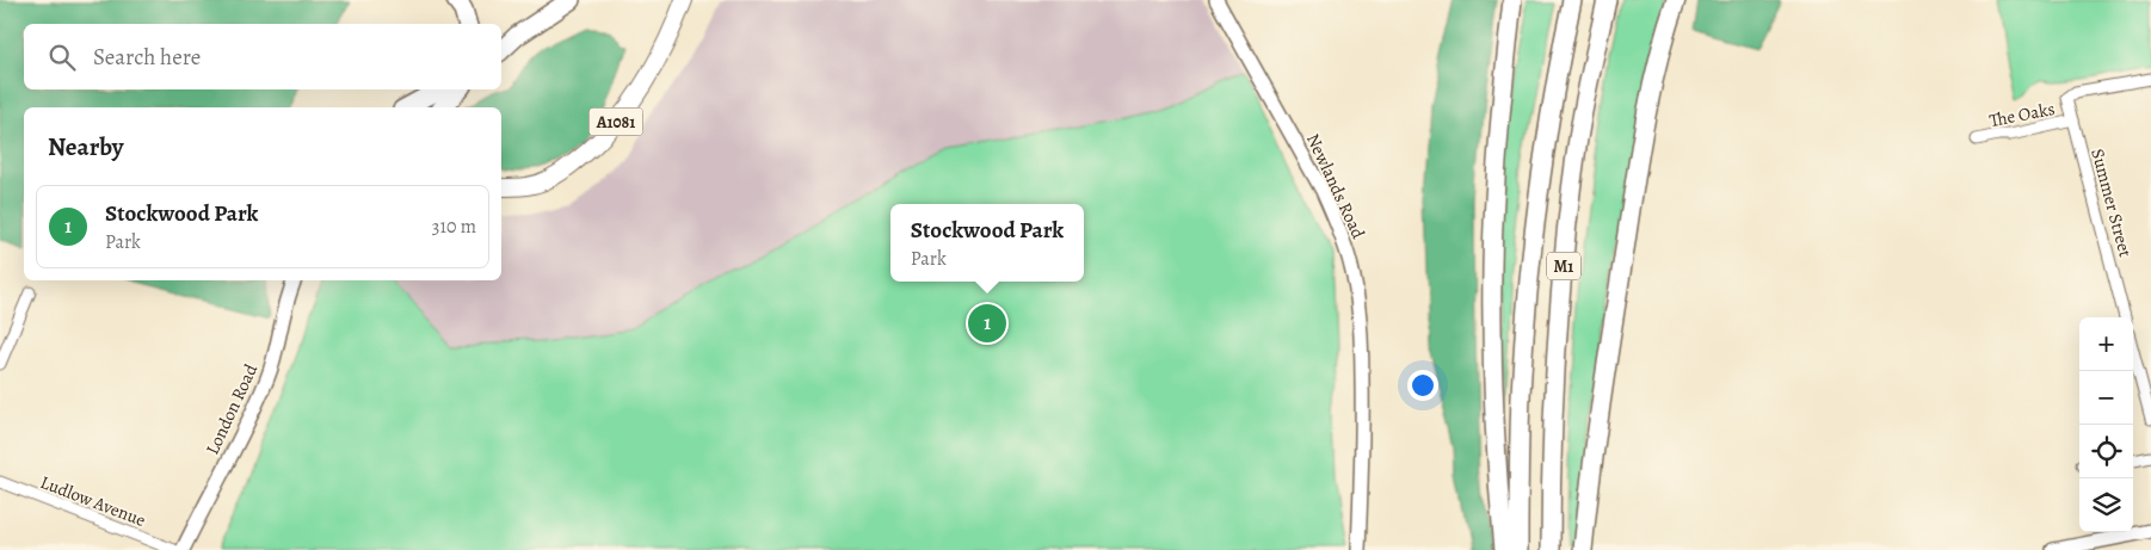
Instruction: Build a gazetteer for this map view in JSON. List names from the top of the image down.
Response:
{
  "streets": {
    "highway": ["M1"],
    "main road": ["A1081"],
    "street": [
      "The Oaks",
      "Newlands Road",
      "Summer Street",
      "London Road",
      "Ludlow Avenue"
    ]
  },
  "crossings": [
    ["The Oaks", "Summer Street"]
  ],
  "page": {
    "search": "Search here",
    "heading": "Nearby",
    "list": [
      {
        "mark": "1",
        "name": "Stockwood Park",
        "note": "Park",
        "value": "310 m"
      }
    ],
    "popup": ["Stockwood Park", "Park"],
    "pins": "1",
    "map_buttons": ["+", "−"]
  }
}
